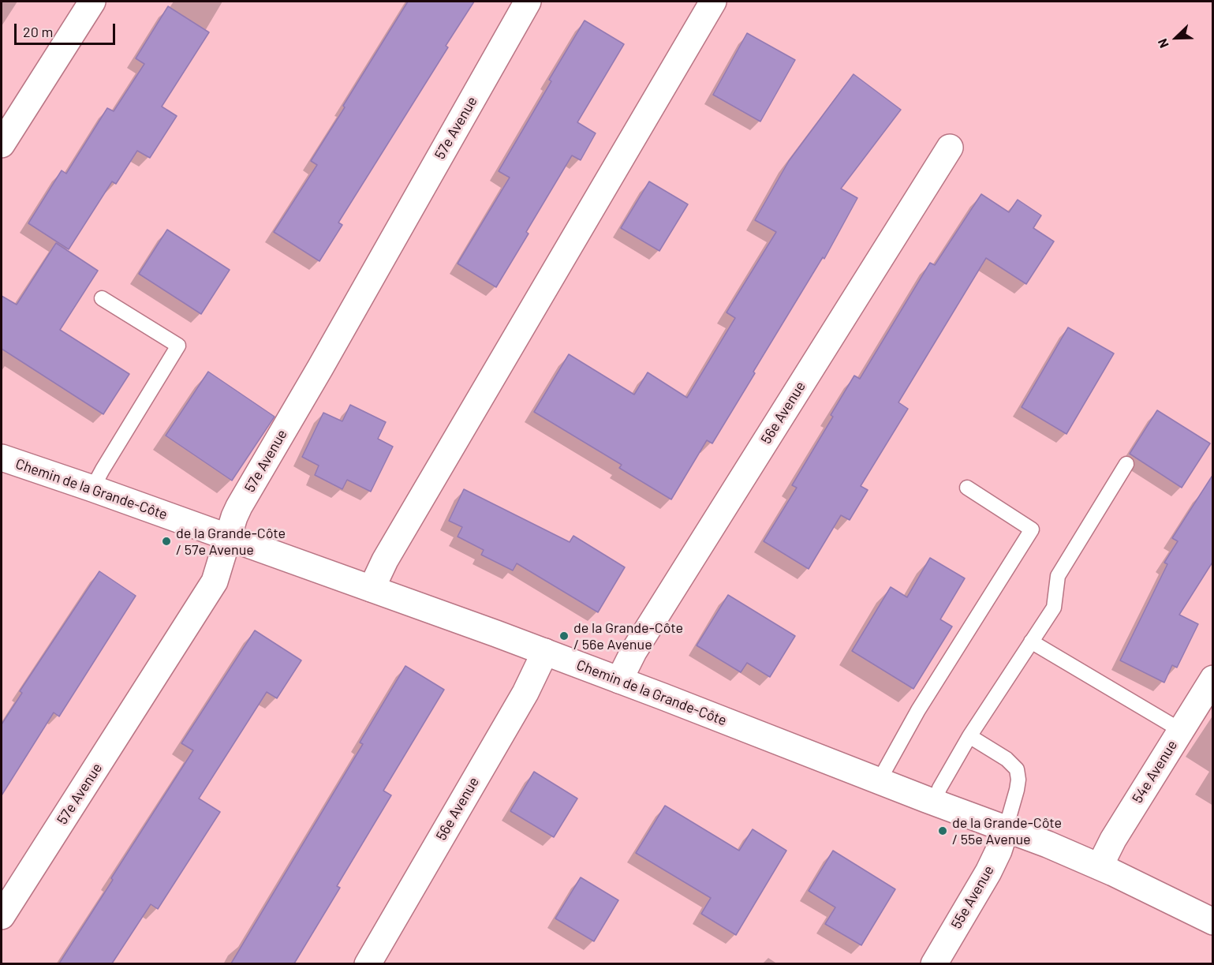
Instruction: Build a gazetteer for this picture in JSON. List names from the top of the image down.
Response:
{
  "streets": {
    "street": [
      "57e Avenue",
      "56e Avenue",
      "Chemin de la Grande-Côte",
      "54e Avenue",
      "55e Avenue"
    ]
  },
  "crossings": [
    ["57e Avenue", "Chemin de la Grande-Côte"],
    ["56e Avenue", "Chemin de la Grande-Côte"],
    ["Chemin de la Grande-Côte", "54e Avenue"],
    ["Chemin de la Grande-Côte", "55e Avenue"]
  ],
  "places": ["de la Grande-Côte / 57e Avenue", "de la Grande-Côte / 56e Avenue", "de la Grande-Côte / 55e Avenue"],
  "scale_bar": "20 m",
  "north": "bottom left"
}
